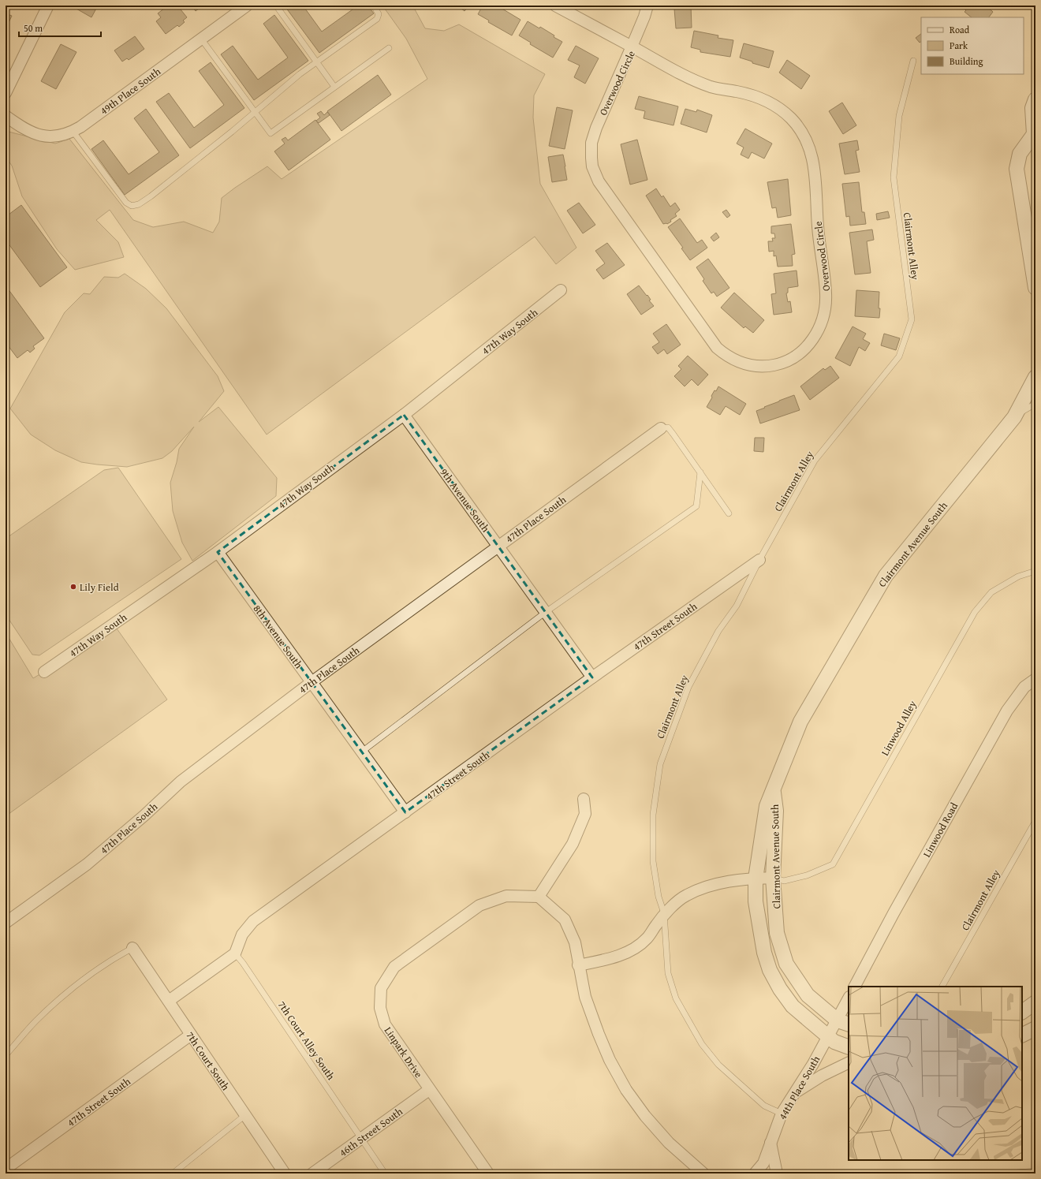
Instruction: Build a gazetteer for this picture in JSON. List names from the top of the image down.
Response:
{
  "streets": {
    "street": [
      "Overwood Circle",
      "49th Place South",
      "47th Way South",
      "9th Avenue South",
      "47th Place South",
      "Clairmont Avenue South",
      "47th Street South",
      "8th Avenue South",
      "Linwood Road",
      "Linpark Drive",
      "7th Court South",
      "44th Place South",
      "46th Street South"
    ],
    "lane": ["Clairmont Alley", "Linwood Alley", "7th Court Alley South"]
  },
  "crossings": [
    ["Clairmont Alley", "47th Street South"],
    ["Clairmont Alley", "44th Place South"],
    ["47th Way South", "9th Avenue South"],
    ["47th Way South", "8th Avenue South"],
    ["9th Avenue South", "47th Place South"],
    ["9th Avenue South", "47th Street South"],
    ["47th Place South", "8th Avenue South"],
    ["Clairmont Avenue South", "Linwood Alley"],
    ["Clairmont Avenue South", "44th Place South"],
    ["47th Street South", "8th Avenue South"],
    ["47th Street South", "7th Court Alley South"],
    ["47th Street South", "7th Court South"],
    ["7th Court Alley South", "46th Street South"],
    ["Linpark Drive", "46th Street South"]
  ],
  "places": ["Lily Field"],
  "legend": ["Road", "Park", "Building"],
  "scale_bar": "50 m"
}
